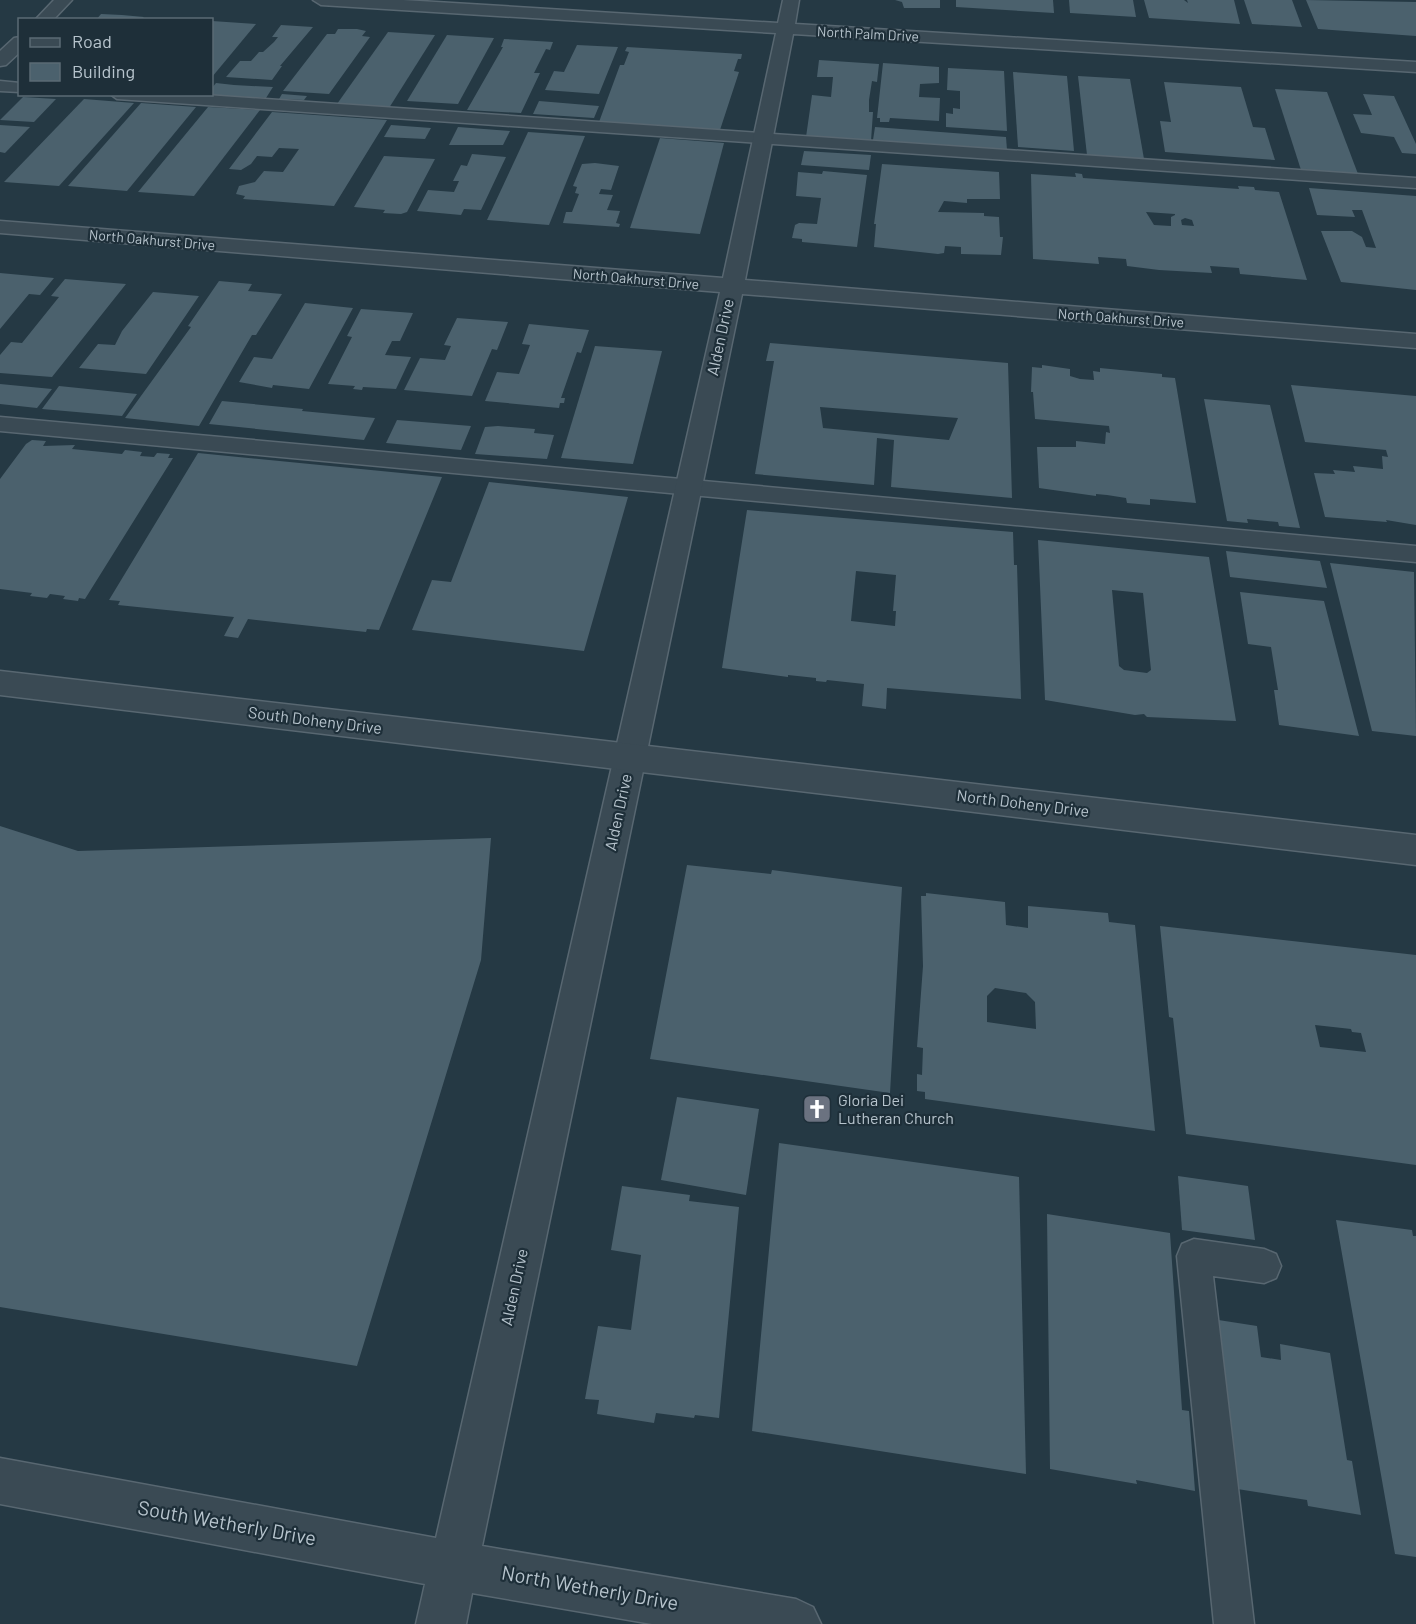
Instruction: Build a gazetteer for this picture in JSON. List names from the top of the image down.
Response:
{
  "streets": {
    "street": [
      "North Palm Drive",
      "North Oakhurst Drive",
      "Alden Drive",
      "South Doheny Drive",
      "North Doheny Drive",
      "South Wetherly Drive",
      "North Wetherly Drive"
    ]
  },
  "crossings": [
    ["North Palm Drive", "Alden Drive"],
    ["North Oakhurst Drive", "Alden Drive"],
    ["Alden Drive", "South Doheny Drive"],
    ["Alden Drive", "North Doheny Drive"],
    ["Alden Drive", "South Wetherly Drive"],
    ["Alden Drive", "North Wetherly Drive"],
    ["South Doheny Drive", "North Doheny Drive"],
    ["South Wetherly Drive", "North Wetherly Drive"]
  ],
  "places": {
    "church": ["Gloria Dei Lutheran Church"]
  },
  "legend": ["Road", "Building"]
}
